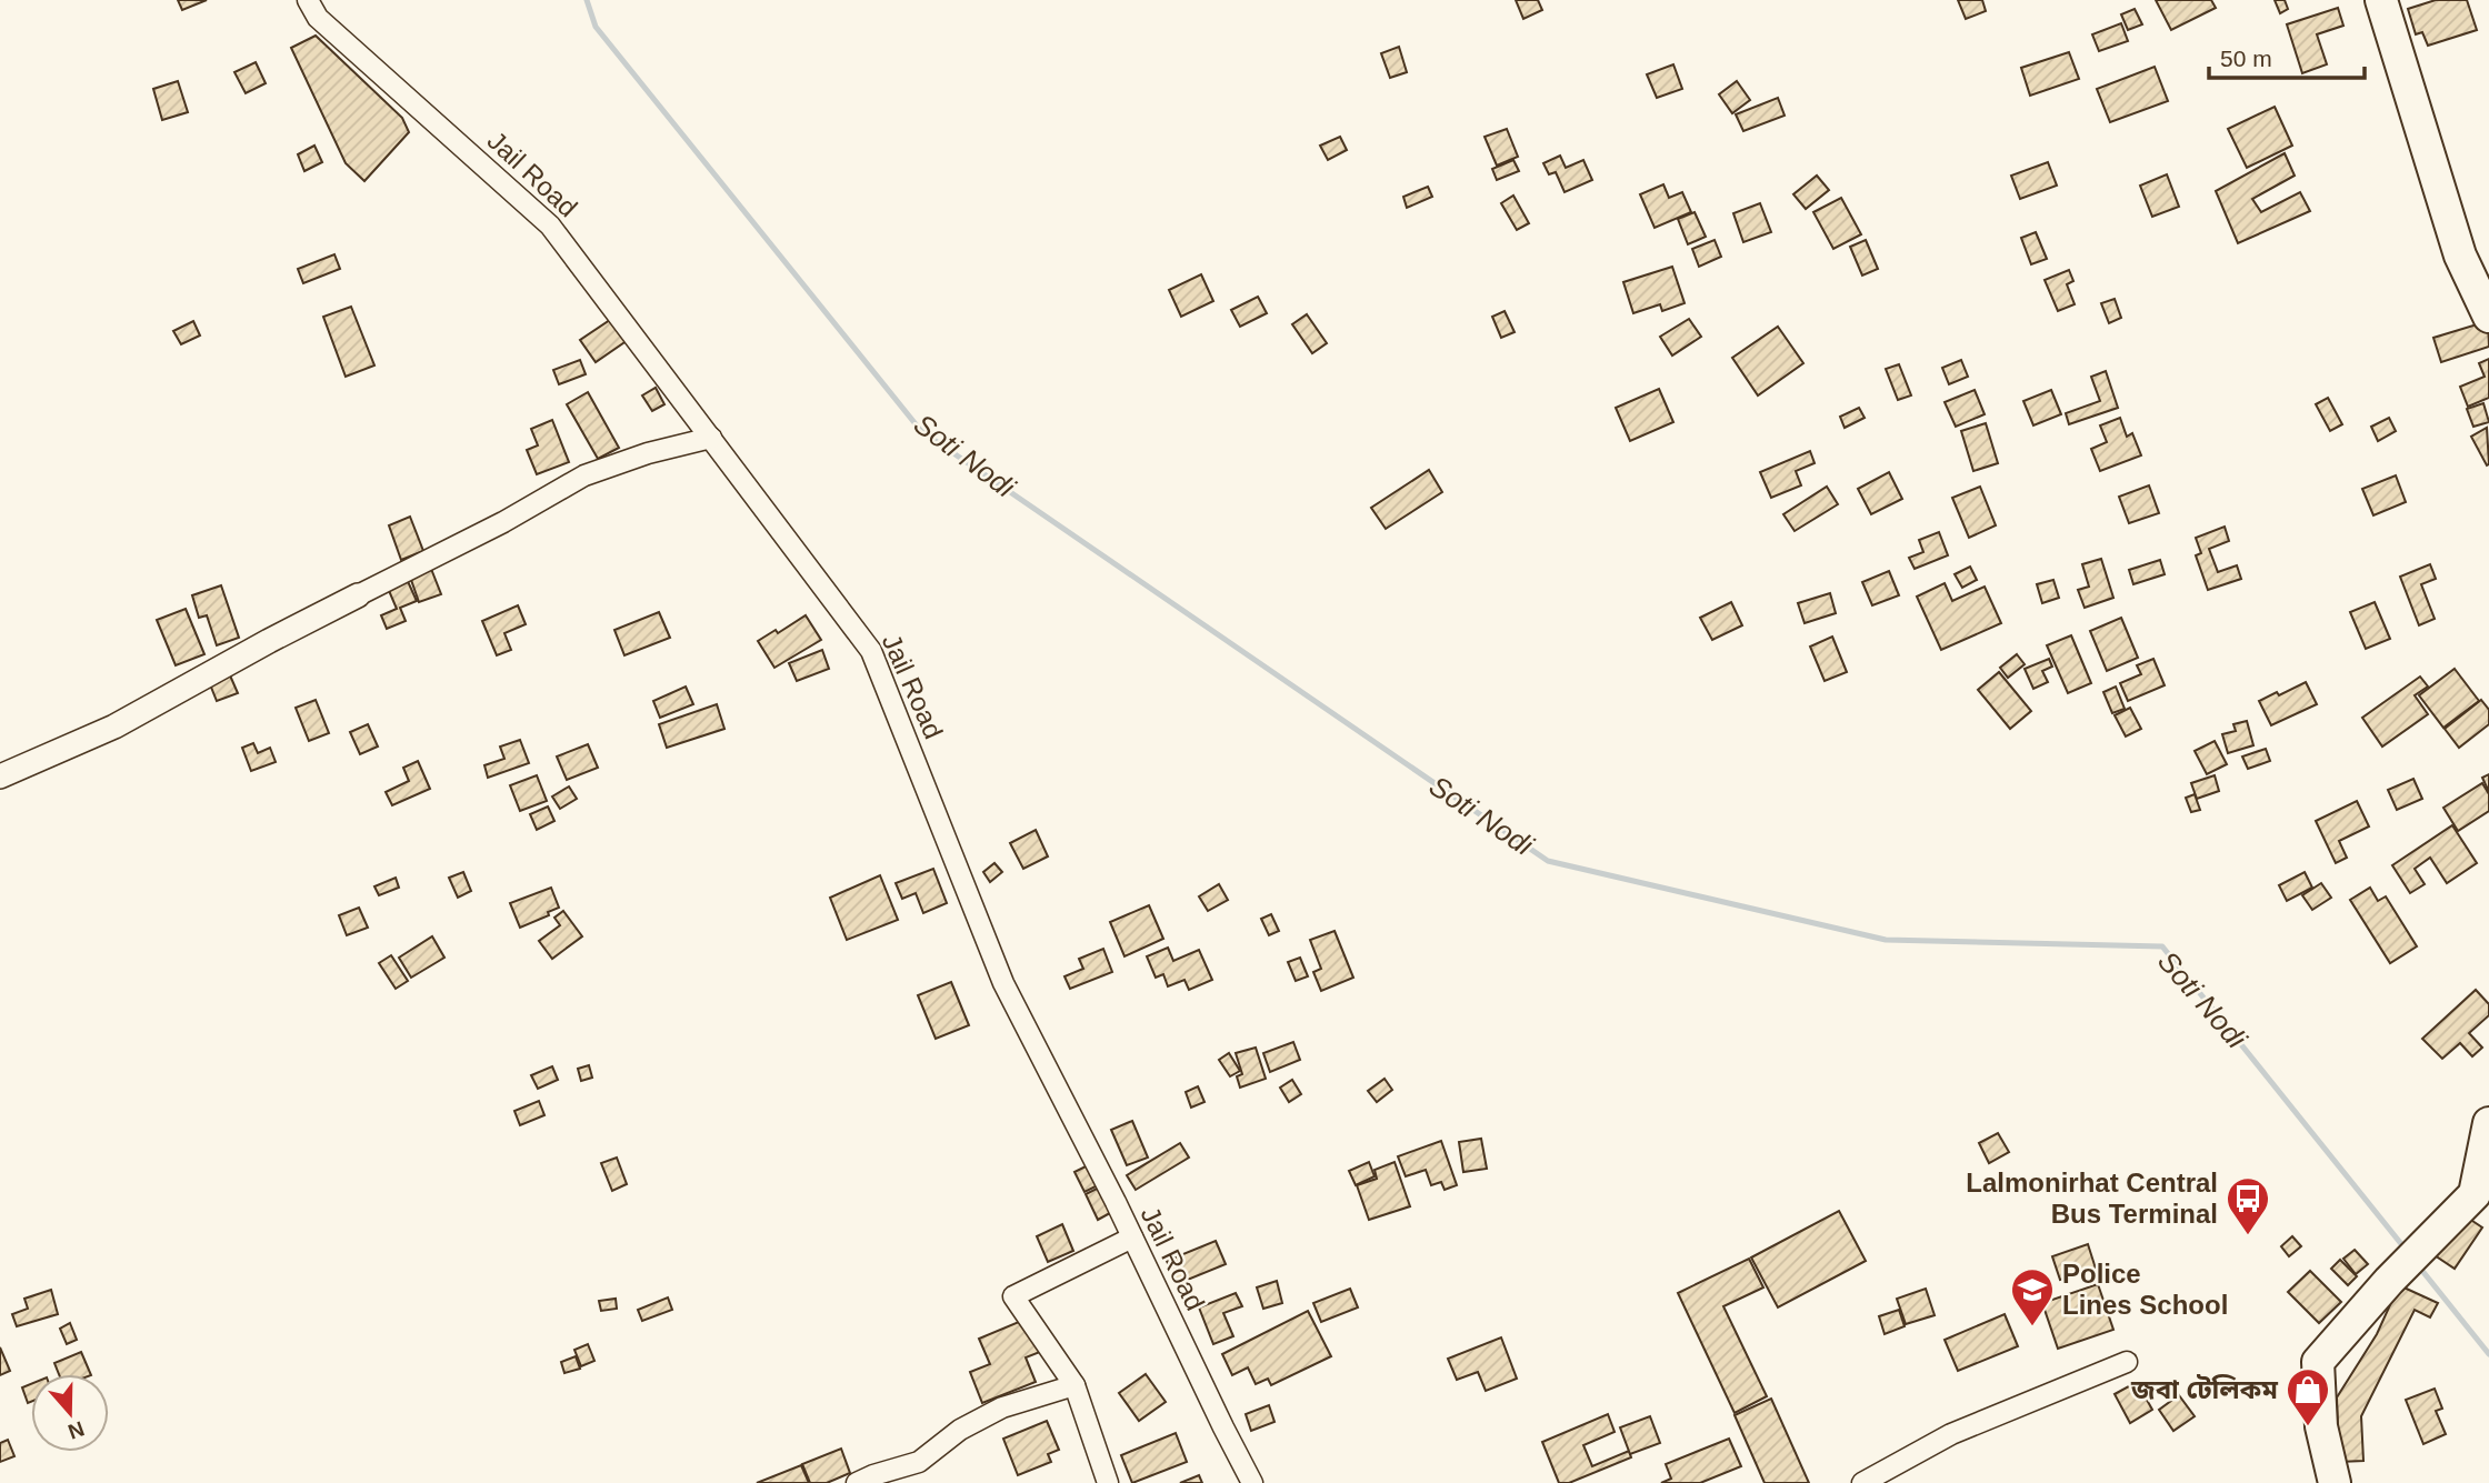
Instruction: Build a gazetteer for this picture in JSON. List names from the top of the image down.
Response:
{
  "streets": {
    "street": ["Jail Road"]
  },
  "water": ["Soti Nodi"],
  "places": {
    "bus stop": ["Lalmonirhat Central Bus Terminal"],
    "school or university": ["Police Lines School"],
    "shop": ["জবা টেলিকম"]
  },
  "scale_bar": "50 m",
  "north": "bottom"
}
